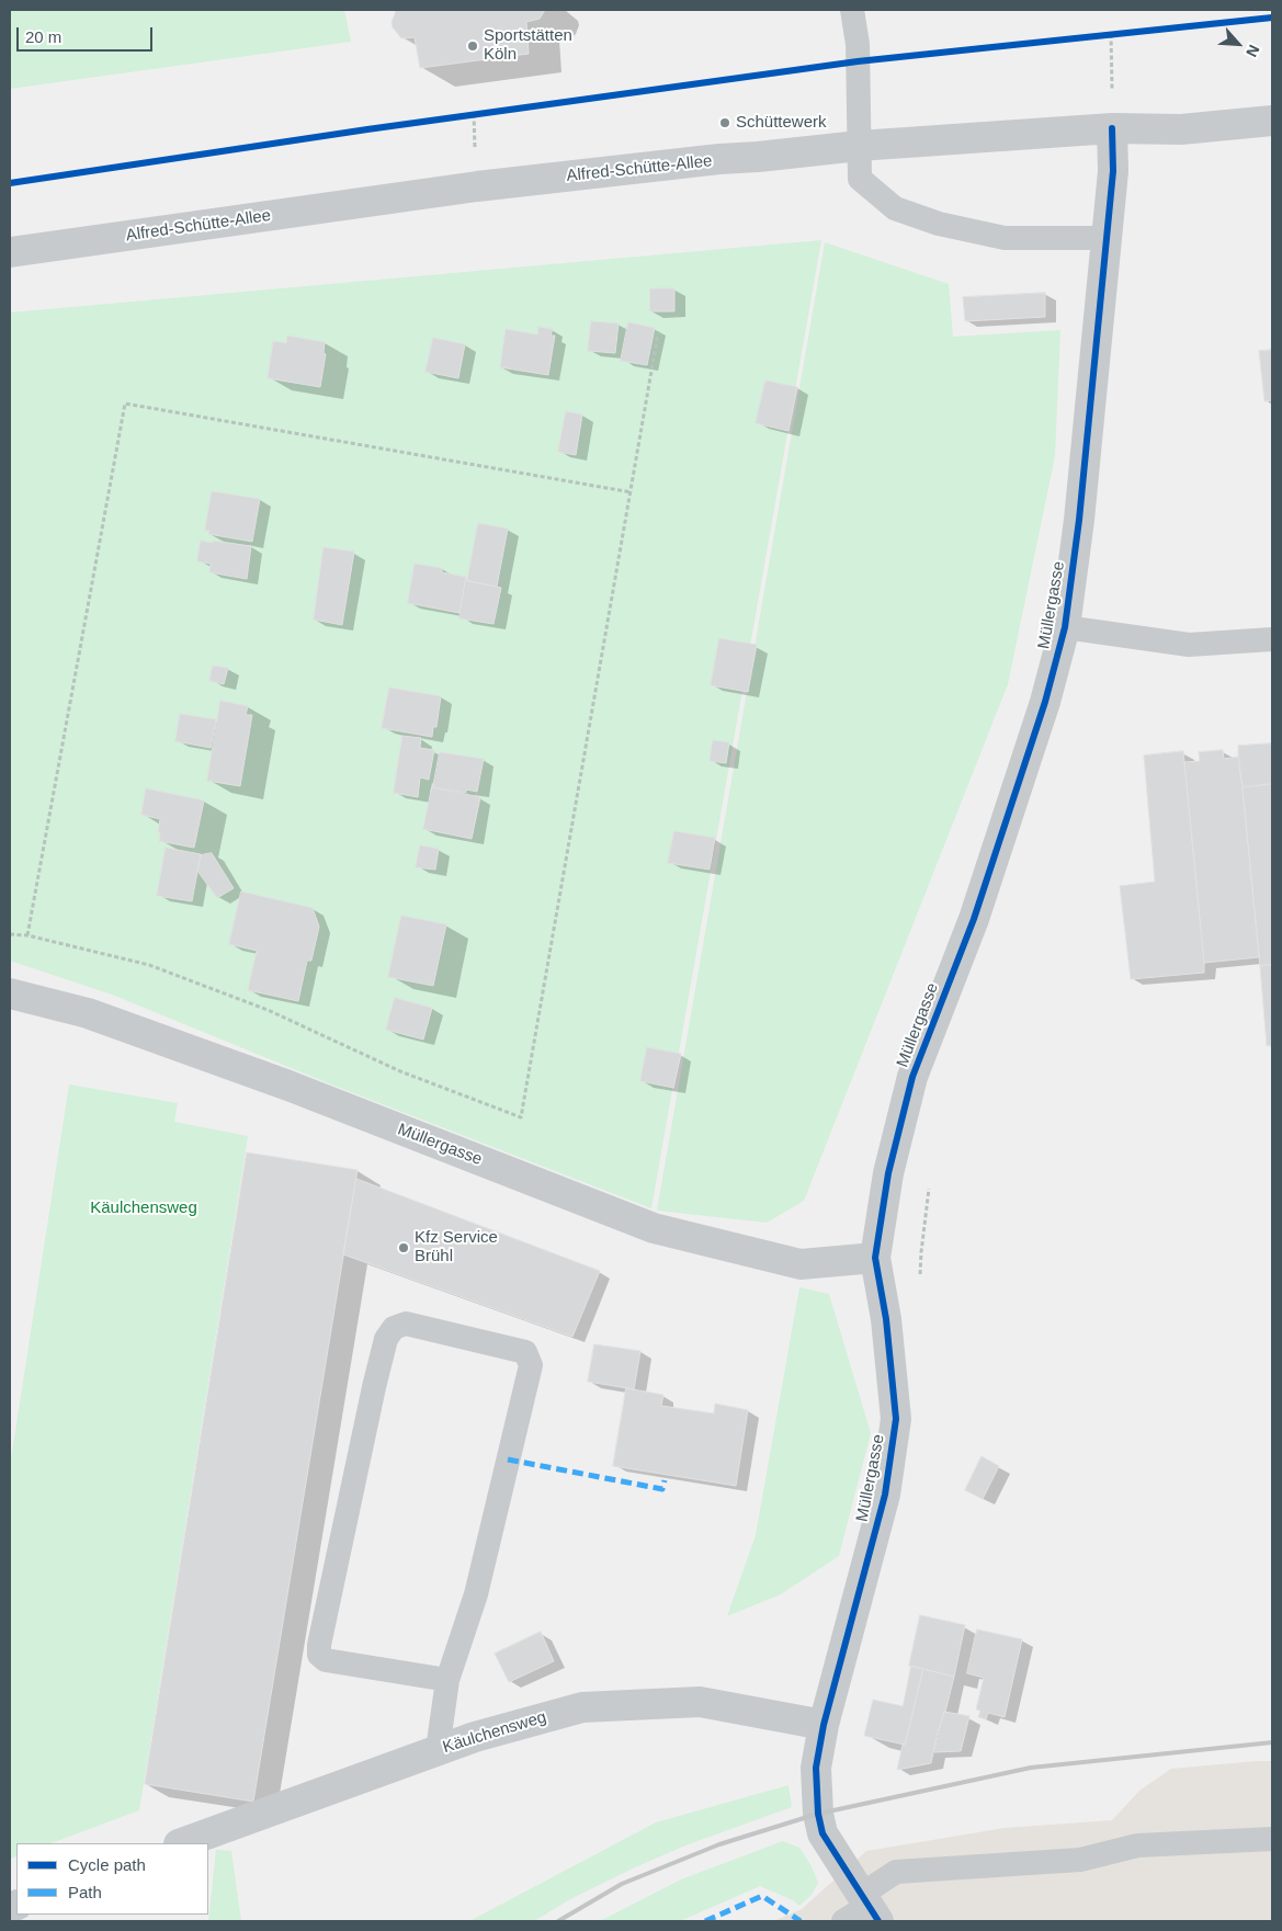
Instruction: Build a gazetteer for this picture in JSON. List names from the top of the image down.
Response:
{
  "streets": {
    "street": ["Alfred-Schütte-Allee", "Müllergasse", "Käulchensweg"]
  },
  "crossings": [
    ["Alfred-Schütte-Allee", "Müllergasse"],
    ["Müllergasse", "Käulchensweg"]
  ],
  "parks": ["Käulchensweg"],
  "places": ["Sportstätten Köln", "Schüttewerk", "Kfz Service Brühl"],
  "legend": ["Cycle path", "Path"],
  "scale_bar": "20 m",
  "north": "bottom right"
}
